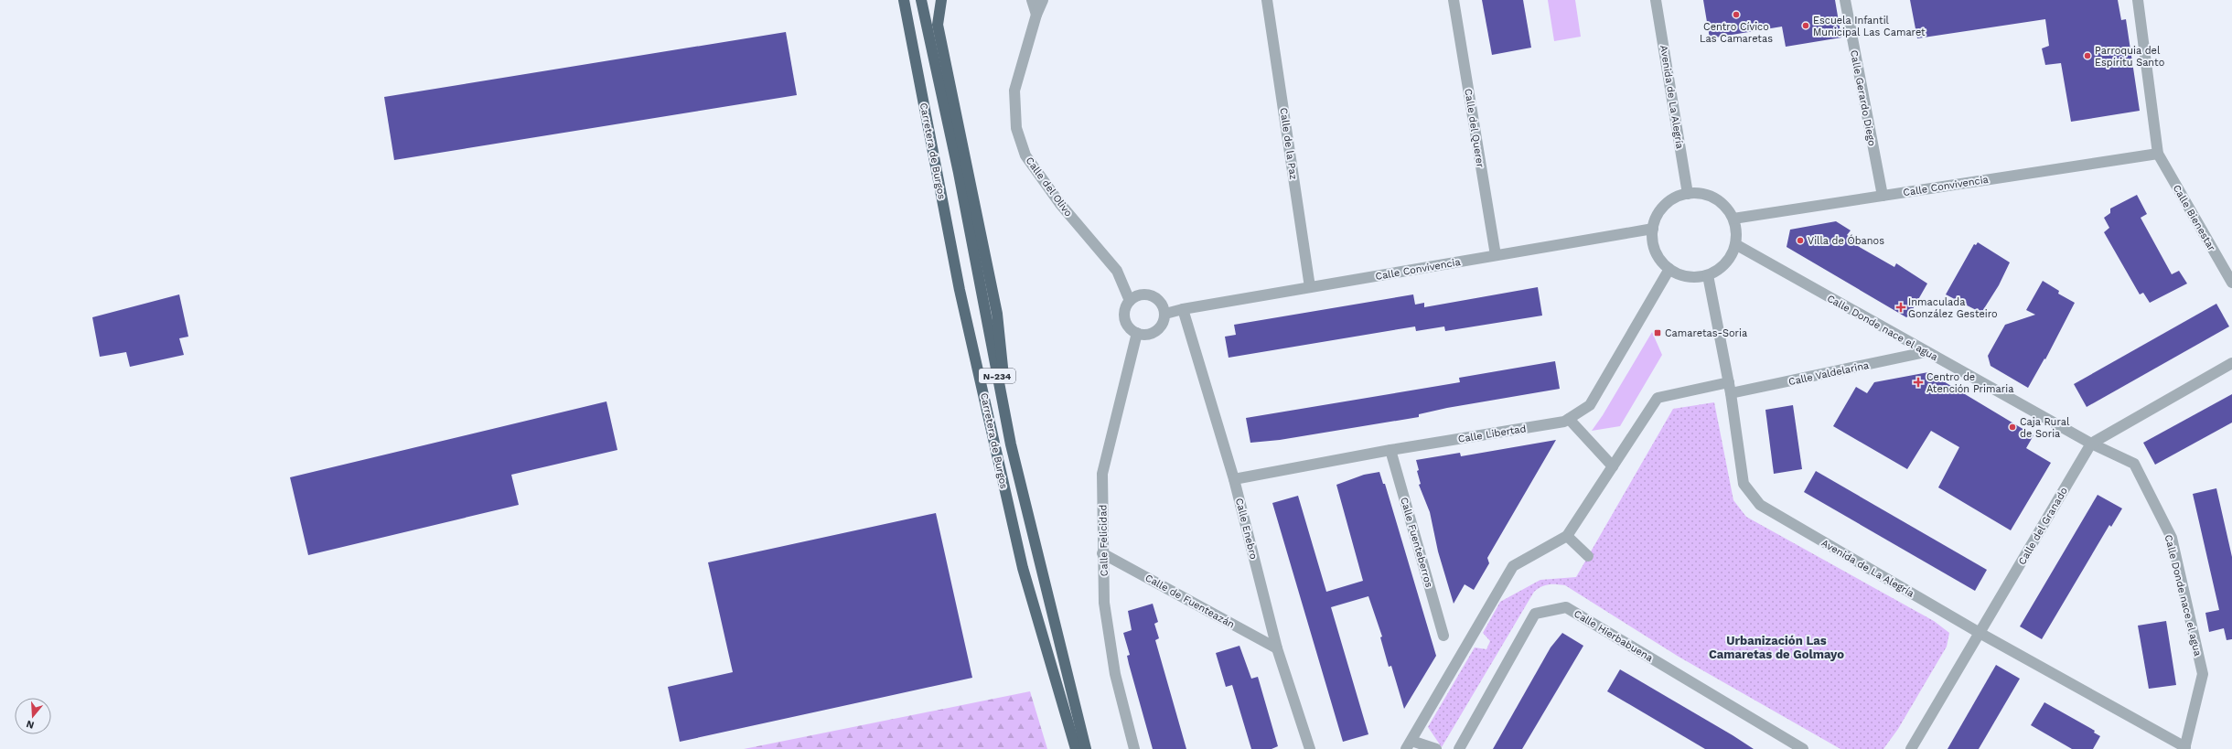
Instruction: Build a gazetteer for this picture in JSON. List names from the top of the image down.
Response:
{
  "streets": {
    "highway": ["Carretera de Burgos", "N-234"],
    "street": [
      "Avenida de La Alegría",
      "Calle Gerardo Diego",
      "Calle del Querer",
      "Calle de la Paz",
      "Calle Convivencia",
      "Calle del Olivo",
      "Calle Bienestar",
      "Calle Donde nace el agua",
      "Calle Valdelarina",
      "Calle Libertad",
      "Calle del Granado",
      "Calle Enebro",
      "Calle Felicidad",
      "Calle Fuenteberros",
      "Calle de Fuenteazán",
      "Calle Hierbabuena"
    ]
  },
  "crossings": [
    ["Avenida de La Alegría", "Calle Convivencia"],
    ["Avenida de La Alegría", "Calle Donde nace el agua"],
    ["Avenida de La Alegría", "Calle Valdelarina"],
    ["Avenida de La Alegría", "Calle Libertad"],
    ["Avenida de La Alegría", "Calle del Granado"],
    ["Calle Gerardo Diego", "Calle Convivencia"],
    ["Calle del Querer", "Calle Convivencia"],
    ["Calle de la Paz", "Calle Convivencia"],
    ["Calle Convivencia", "Calle del Olivo"],
    ["Calle Convivencia", "Calle Bienestar"],
    ["Calle Convivencia", "Calle Donde nace el agua"],
    ["Calle Convivencia", "Calle Libertad"],
    ["Calle Convivencia", "Calle Enebro"],
    ["Calle Convivencia", "Calle Felicidad"],
    ["Calle del Olivo", "Calle Felicidad"],
    ["Calle Donde nace el agua", "Calle Valdelarina"],
    ["Calle Donde nace el agua", "Calle Libertad"],
    ["Calle Donde nace el agua", "Calle del Granado"],
    ["Calle Libertad", "Calle Enebro"],
    ["Calle Libertad", "Calle Fuenteberros"],
    ["Calle Enebro", "Calle de Fuenteazán"],
    ["Calle Felicidad", "Calle de Fuenteazán"]
  ],
  "districts": ["Urbanización Las Camaretas de Golmayo"],
  "places": {
    "other": [
      "Centro Cívico Las Camaretas",
      "Escuela Infantil Municipal Las Camaret",
      "Parroquia del Espíritu Santo",
      "Villa de Óbanos",
      "Caja Rural de Soria"
    ],
    "health": ["Inmaculada González Gesteiro", "Centro de Atención Primaria"],
    "transit": ["Camaretas-Soria"]
  },
  "north": "bottom"
}
